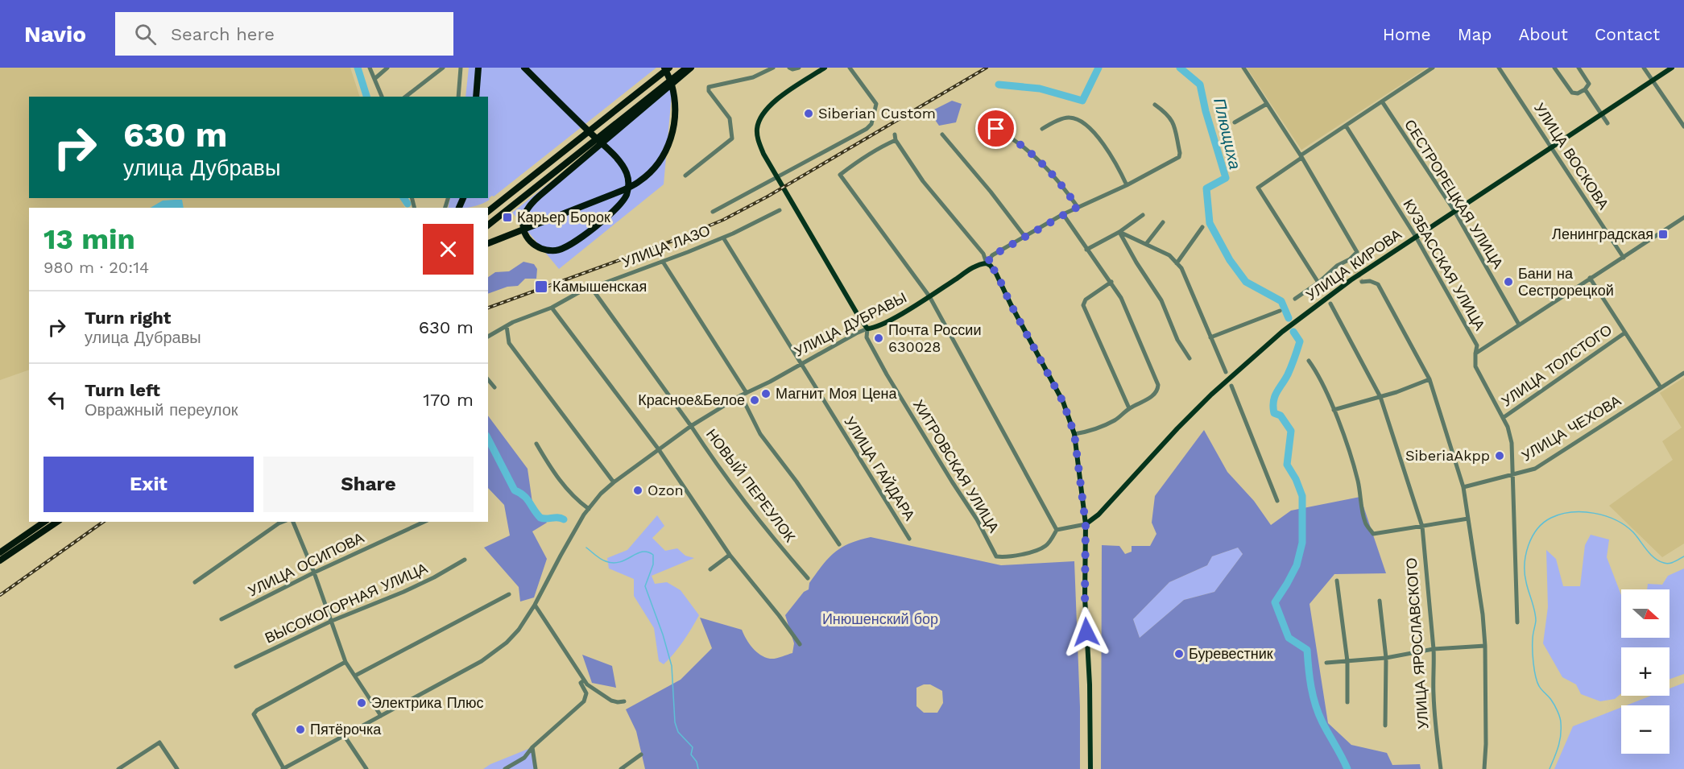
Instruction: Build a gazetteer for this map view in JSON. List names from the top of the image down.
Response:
{
  "streets": {
    "main road": ["УЛИЦА КИРОВА", "УЛИЦА ДУБРАВЫ", "ХИТРОВСКАЯ УЛИЦА"],
    "street": [
      "УЛИЦА ВОСКОВА",
      "СЕСТРОРЕЦКАЯ УЛИЦА",
      "УЛИЦА ЛАЗО",
      "КУЗБАССКАЯ УЛИЦА",
      "УЛИЦА ТОЛСТОГО",
      "УЛИЦА ЧЕХОВА",
      "УЛИЦА ГАЙДАРА",
      "НОВЫЙ ПЕРЕУЛОК",
      "УЛИЦА ОСИПОВА",
      "ВЫСОКОГОРНАЯ УЛИЦА",
      "УЛИЦА ЯРОСЛАВСКОГО"
    ]
  },
  "crossings": [
    ["УЛИЦА ВОСКОВА", "УЛИЦА КИРОВА"],
    ["СЕСТРОРЕЦКАЯ УЛИЦА", "УЛИЦА КИРОВА"],
    ["УЛИЦА ЛАЗО", "УЛИЦА ГАЙДАРА"],
    ["УЛИЦА ЛАЗО", "НОВЫЙ ПЕРЕУЛОК"],
    ["УЛИЦА КИРОВА", "КУЗБАССКАЯ УЛИЦА"],
    ["КУЗБАССКАЯ УЛИЦА", "УЛИЦА ТОЛСТОГО"],
    ["КУЗБАССКАЯ УЛИЦА", "УЛИЦА ЧЕХОВА"],
    ["УЛИЦА ДУБРАВЫ", "ХИТРОВСКАЯ УЛИЦА"],
    ["УЛИЦА ДУБРАВЫ", "УЛИЦА ГАЙДАРА"],
    ["УЛИЦА ДУБРАВЫ", "НОВЫЙ ПЕРЕУЛОК"]
  ],
  "water": ["Плющиха"],
  "parks": ["Инюшенский бор"],
  "places": {
    "other": [
      "Siberian Custom",
      "Бани на Сестрорецкой",
      "Почта России 630028",
      "Магнит Моя Цена",
      "Красное&Белое",
      "SiberiaAkpp",
      "Ozon",
      "Буревестник",
      "Электрика Плюс",
      "Пятёрочка"
    ],
    "transit": ["Карьер Борок", "Ленинградская", "Камышенская"]
  },
  "north": "right",
  "page": {
    "header": "Navio",
    "search": "Search here",
    "nav": [
      "Home",
      "Map",
      "About",
      "Contact"
    ],
    "turn": ["630 m", "улица Дубравы"],
    "heading": ["13 min", "980 m · 20:14"],
    "list": [
      {
        "name": "Turn right",
        "note": "улица Дубравы",
        "value": "630 m"
      },
      {
        "name": "Turn left",
        "note": "Овражный переулок",
        "value": "170 m"
      }
    ],
    "buttons": ["Exit", "Share"],
    "map_buttons": ["+", "−"]
  }
}
